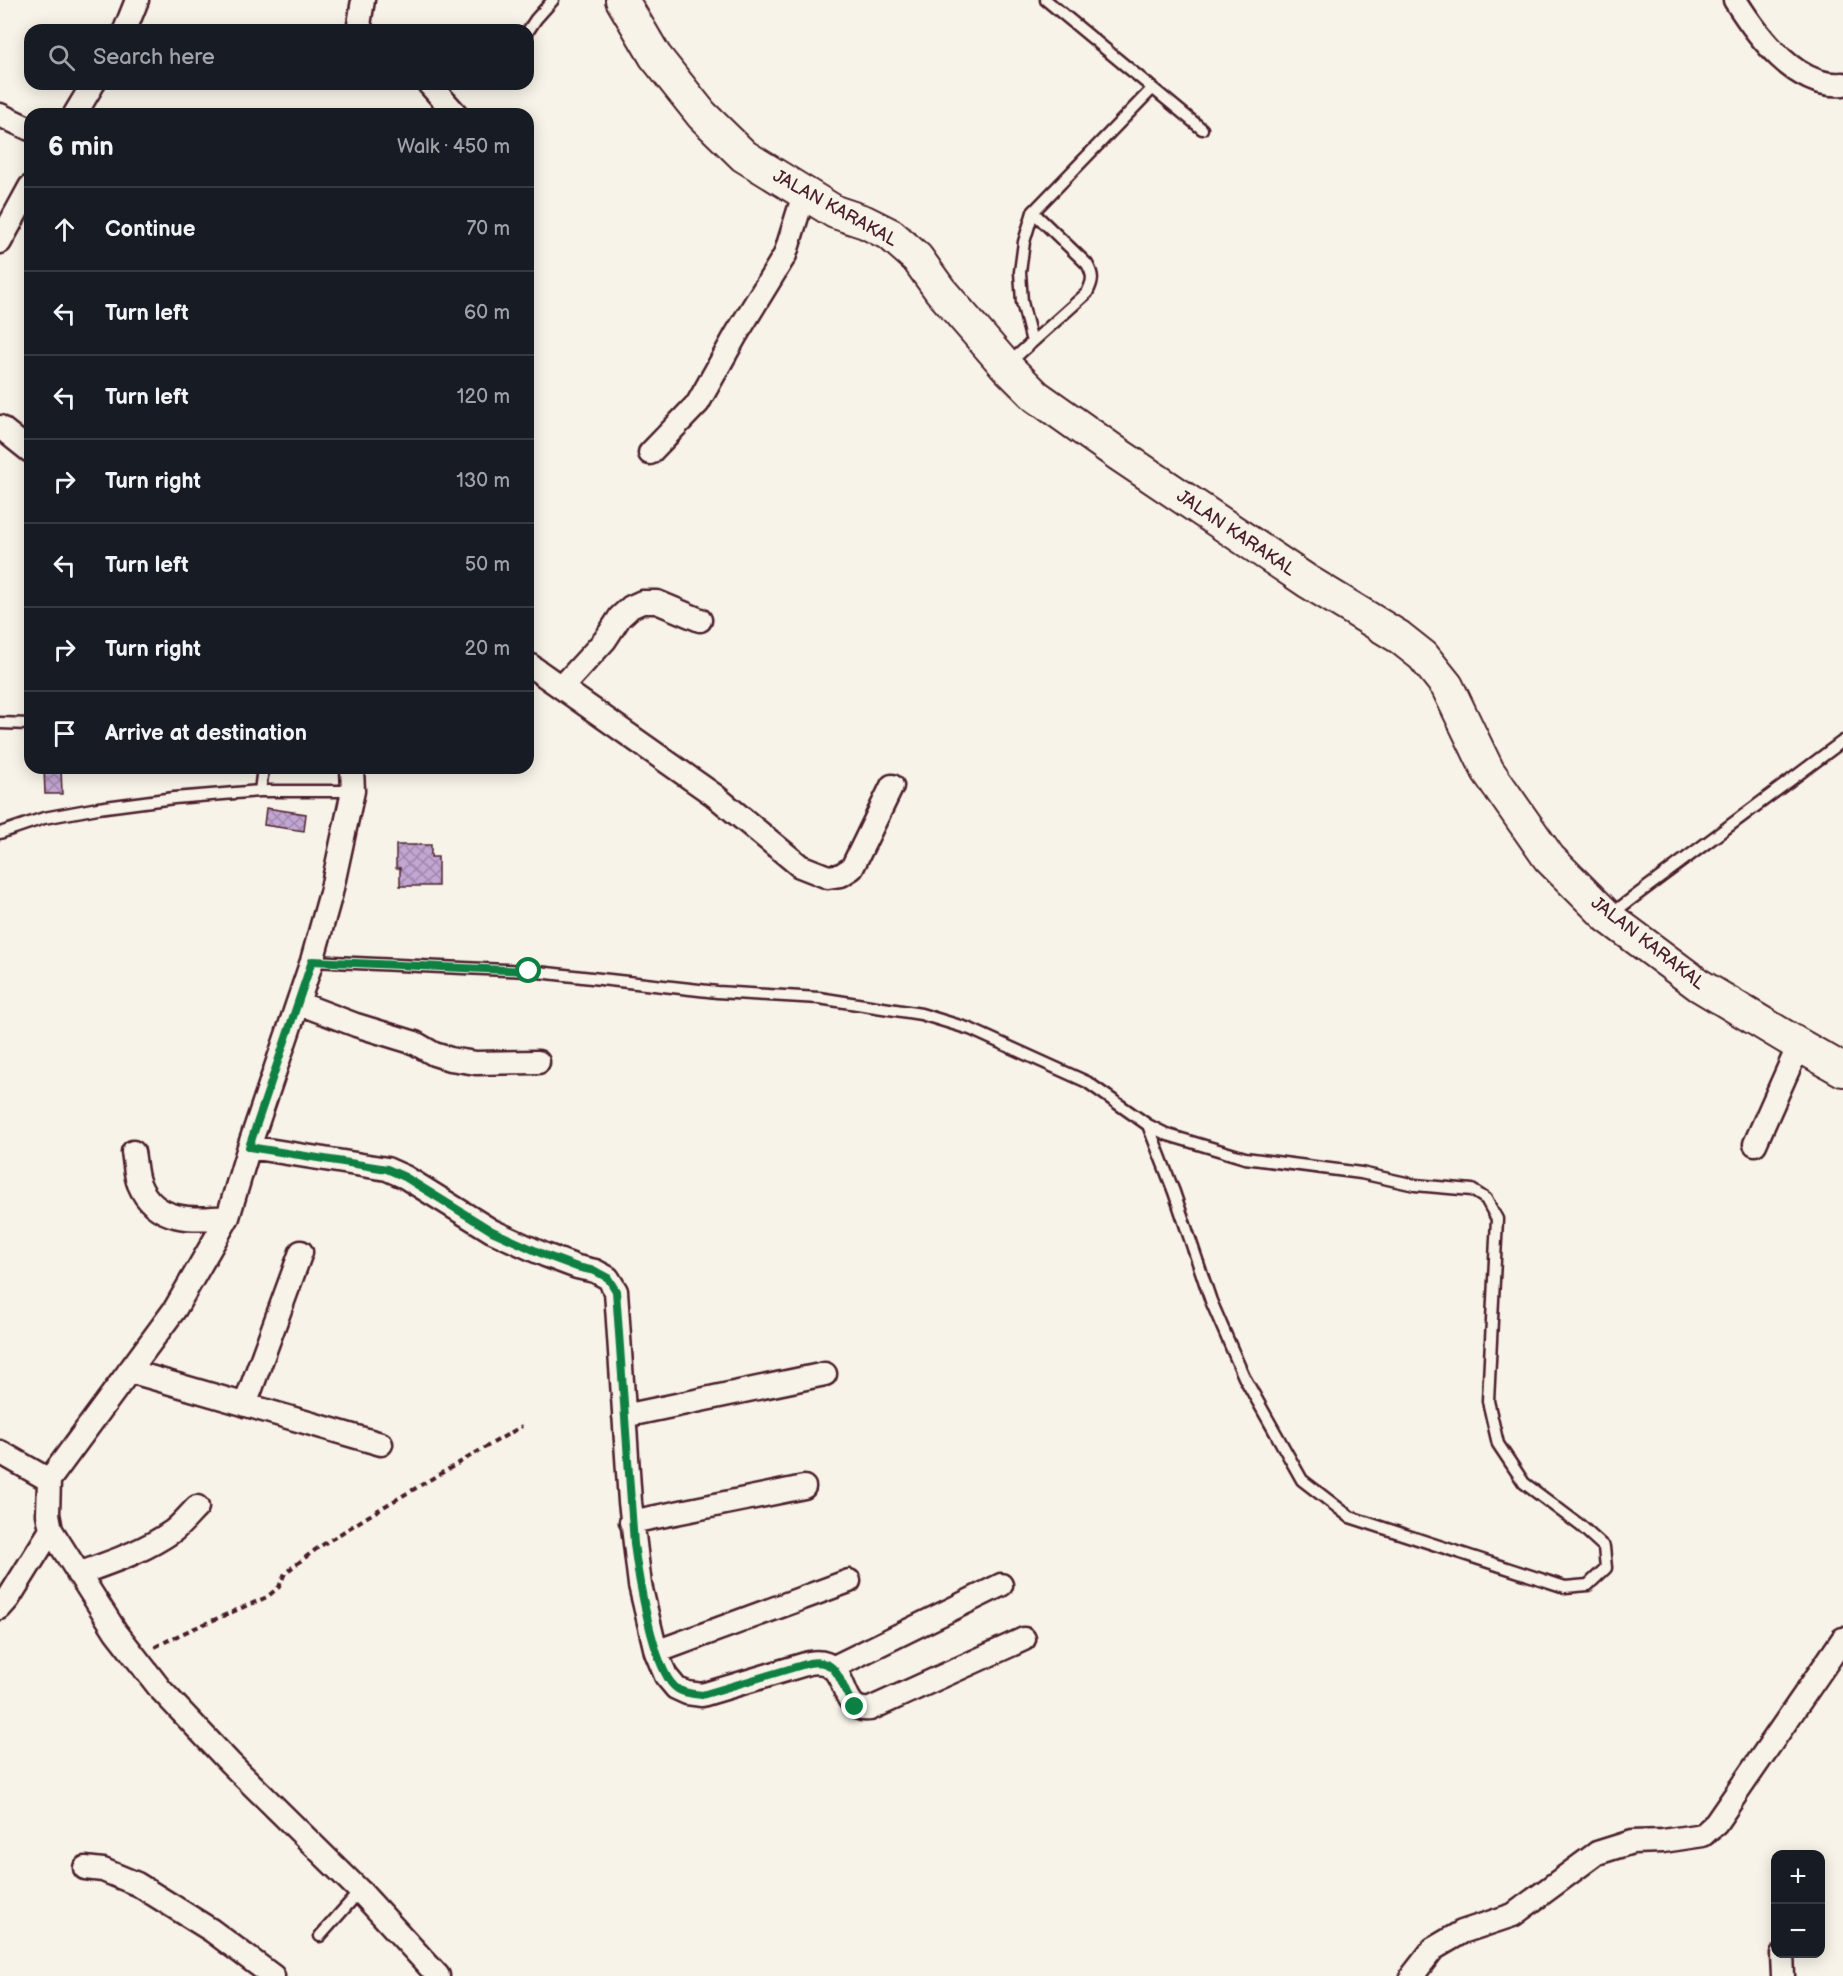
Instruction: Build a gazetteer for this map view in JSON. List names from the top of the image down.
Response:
{
  "streets": {
    "main road": ["JALAN KARAKAL"]
  },
  "page": {
    "search": "Search here",
    "heading": ["6 min", "Walk · 450 m"],
    "list": [
      ["Continue", "70 m"],
      ["Turn left", "60 m"],
      ["Turn left", "120 m"],
      ["Turn right", "130 m"],
      ["Turn left", "50 m"],
      ["Turn right", "20 m"],
      "Arrive at destination"
    ],
    "map_buttons": ["+", "−"]
  }
}
